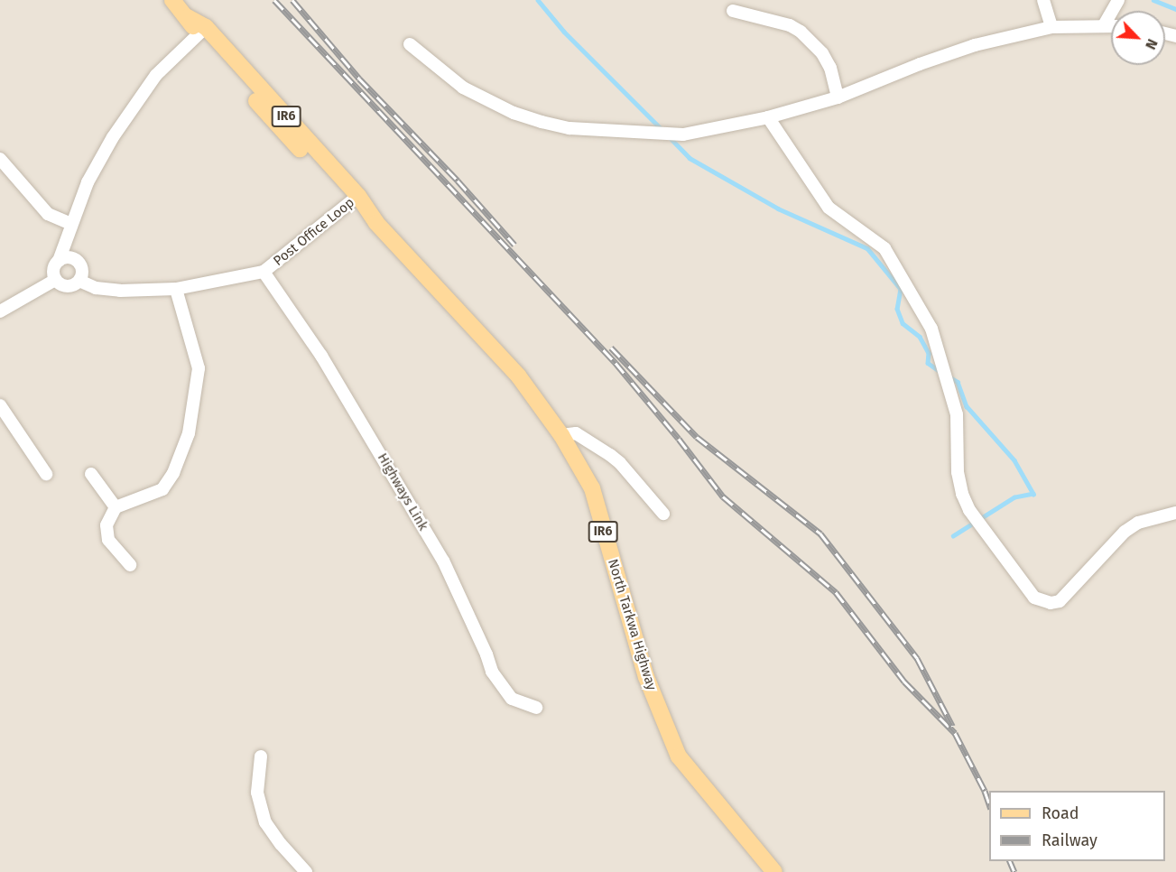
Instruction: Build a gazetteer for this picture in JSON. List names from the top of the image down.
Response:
{
  "streets": {
    "main road": ["IR6", "North Tarkwa Highway"],
    "street": ["Post Office Loop", "Highways Link"]
  },
  "crossings": [
    ["Post Office Loop", "Highways Link"],
    ["Post Office Loop", "North Tarkwa Highway"]
  ],
  "legend": ["Road", "Railway"],
  "north": "bottom right"
}
